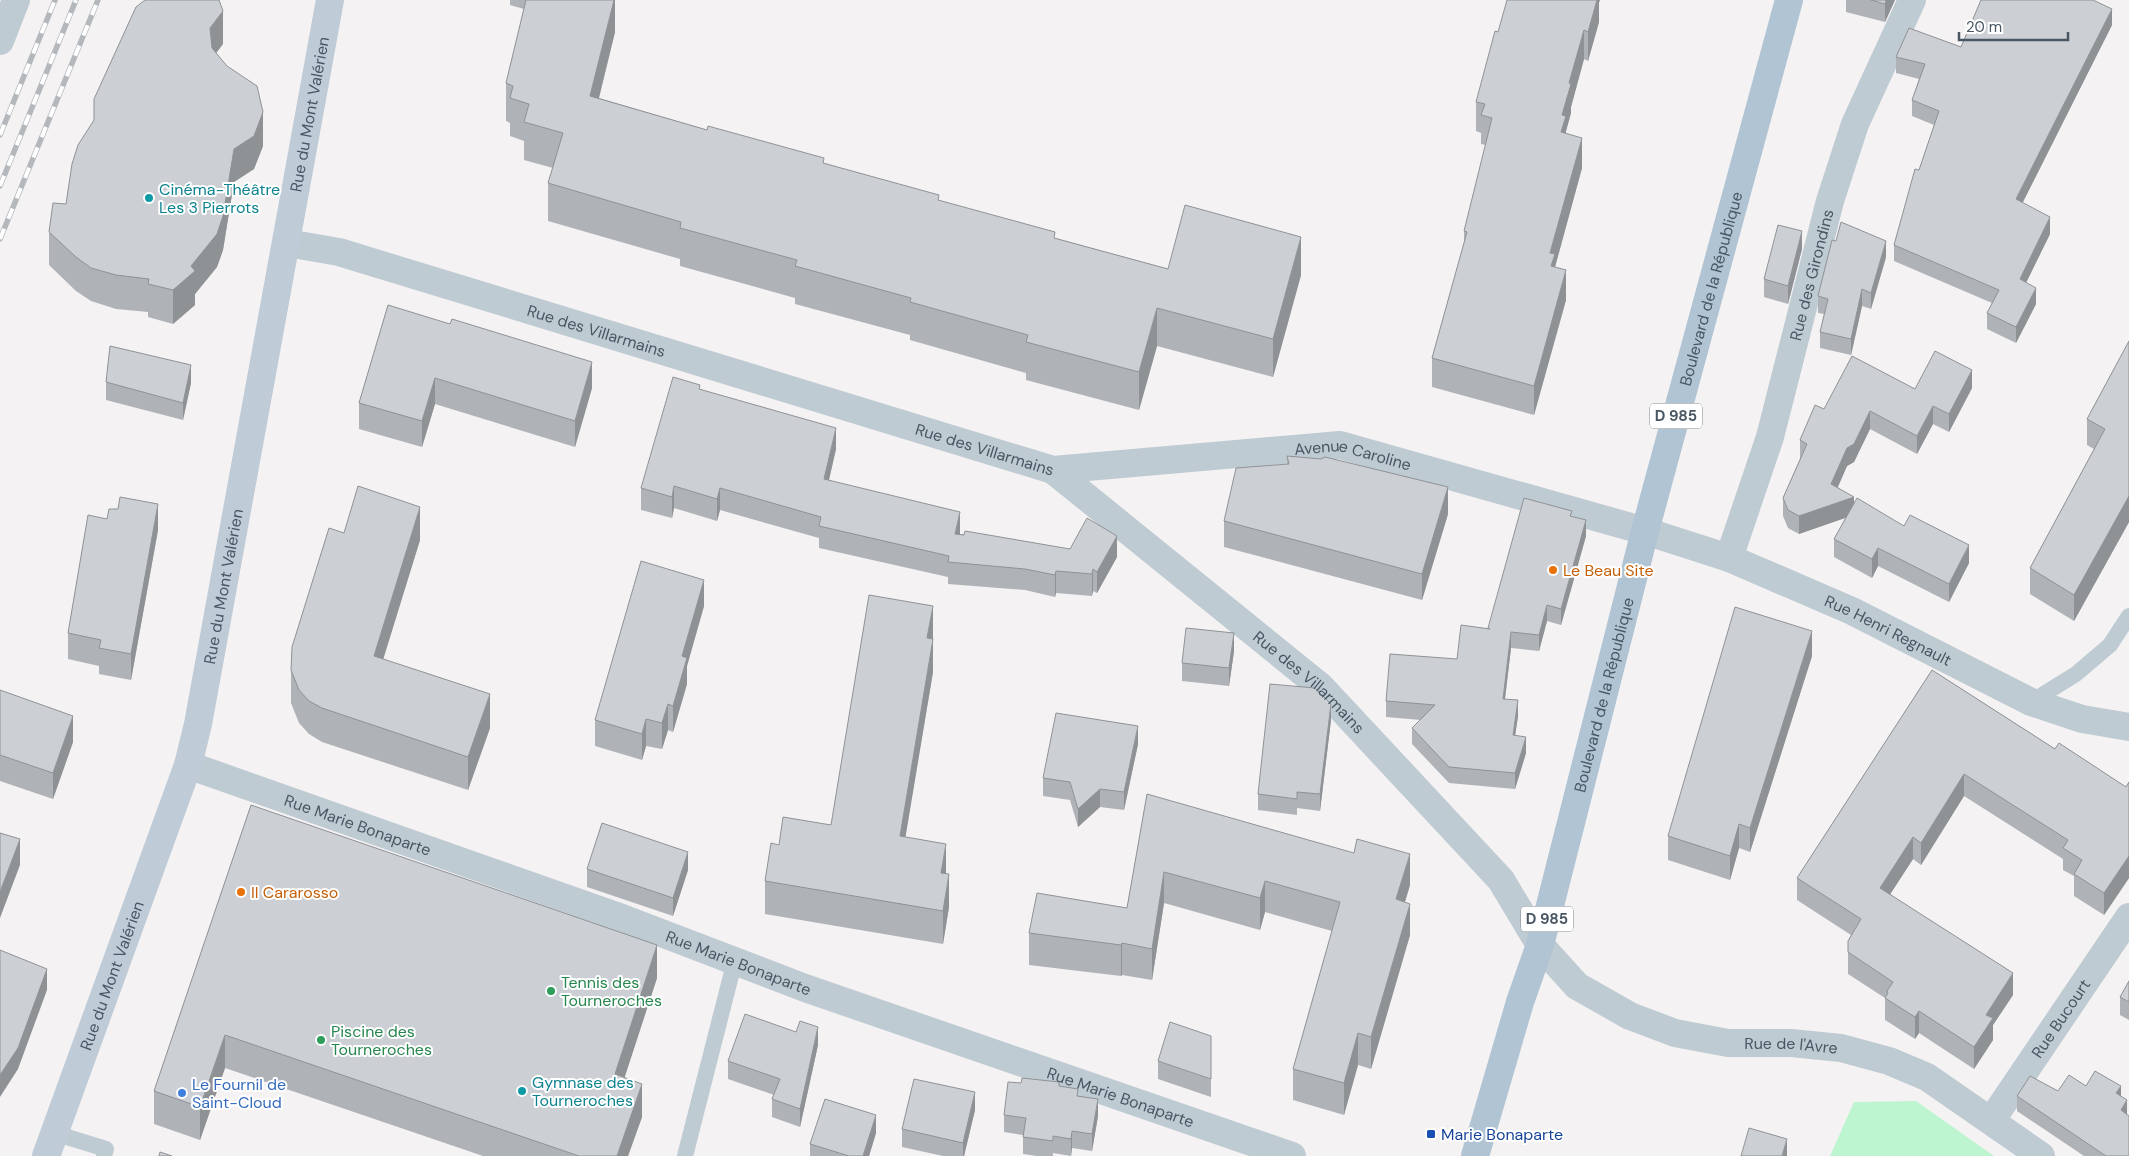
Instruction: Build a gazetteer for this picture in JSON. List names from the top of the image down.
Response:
{
  "streets": {
    "main road": ["Rue du Mont Valérien", "Boulevard de la République", "D 985"],
    "street": [
      "Rue des Girondins",
      "Rue des Villarmains",
      "Avenue Caroline",
      "Rue Henri Regnault",
      "Rue Marie Bonaparte",
      "Rue Bucourt",
      "Rue de l'Avre"
    ]
  },
  "crossings": [
    ["Rue du Mont Valérien", "Rue des Villarmains"],
    ["Rue du Mont Valérien", "Rue Marie Bonaparte"],
    ["Rue des Girondins", "Rue Henri Regnault"],
    ["Boulevard de la République", "Rue des Villarmains"],
    ["Boulevard de la République", "Avenue Caroline"],
    ["Boulevard de la République", "Rue Henri Regnault"],
    ["Boulevard de la République", "Rue de l'Avre"],
    ["Rue des Villarmains", "Avenue Caroline"],
    ["Rue des Villarmains", "Rue de l'Avre"],
    ["Avenue Caroline", "Rue Henri Regnault"],
    ["Rue Bucourt", "Rue de l'Avre"]
  ],
  "places": {
    "other": [
      "Cinéma-Théâtre Les 3 Pierrots",
      "Le Beau Site",
      "II Cararosso",
      "Tennis des Tourneroches",
      "Piscine des Tourneroches",
      "Gymnase des Tourneroches",
      "Le Fournil de Saint-Cloud"
    ],
    "transit": ["Marie Bonaparte"]
  },
  "scale_bar": "20 m"
}
